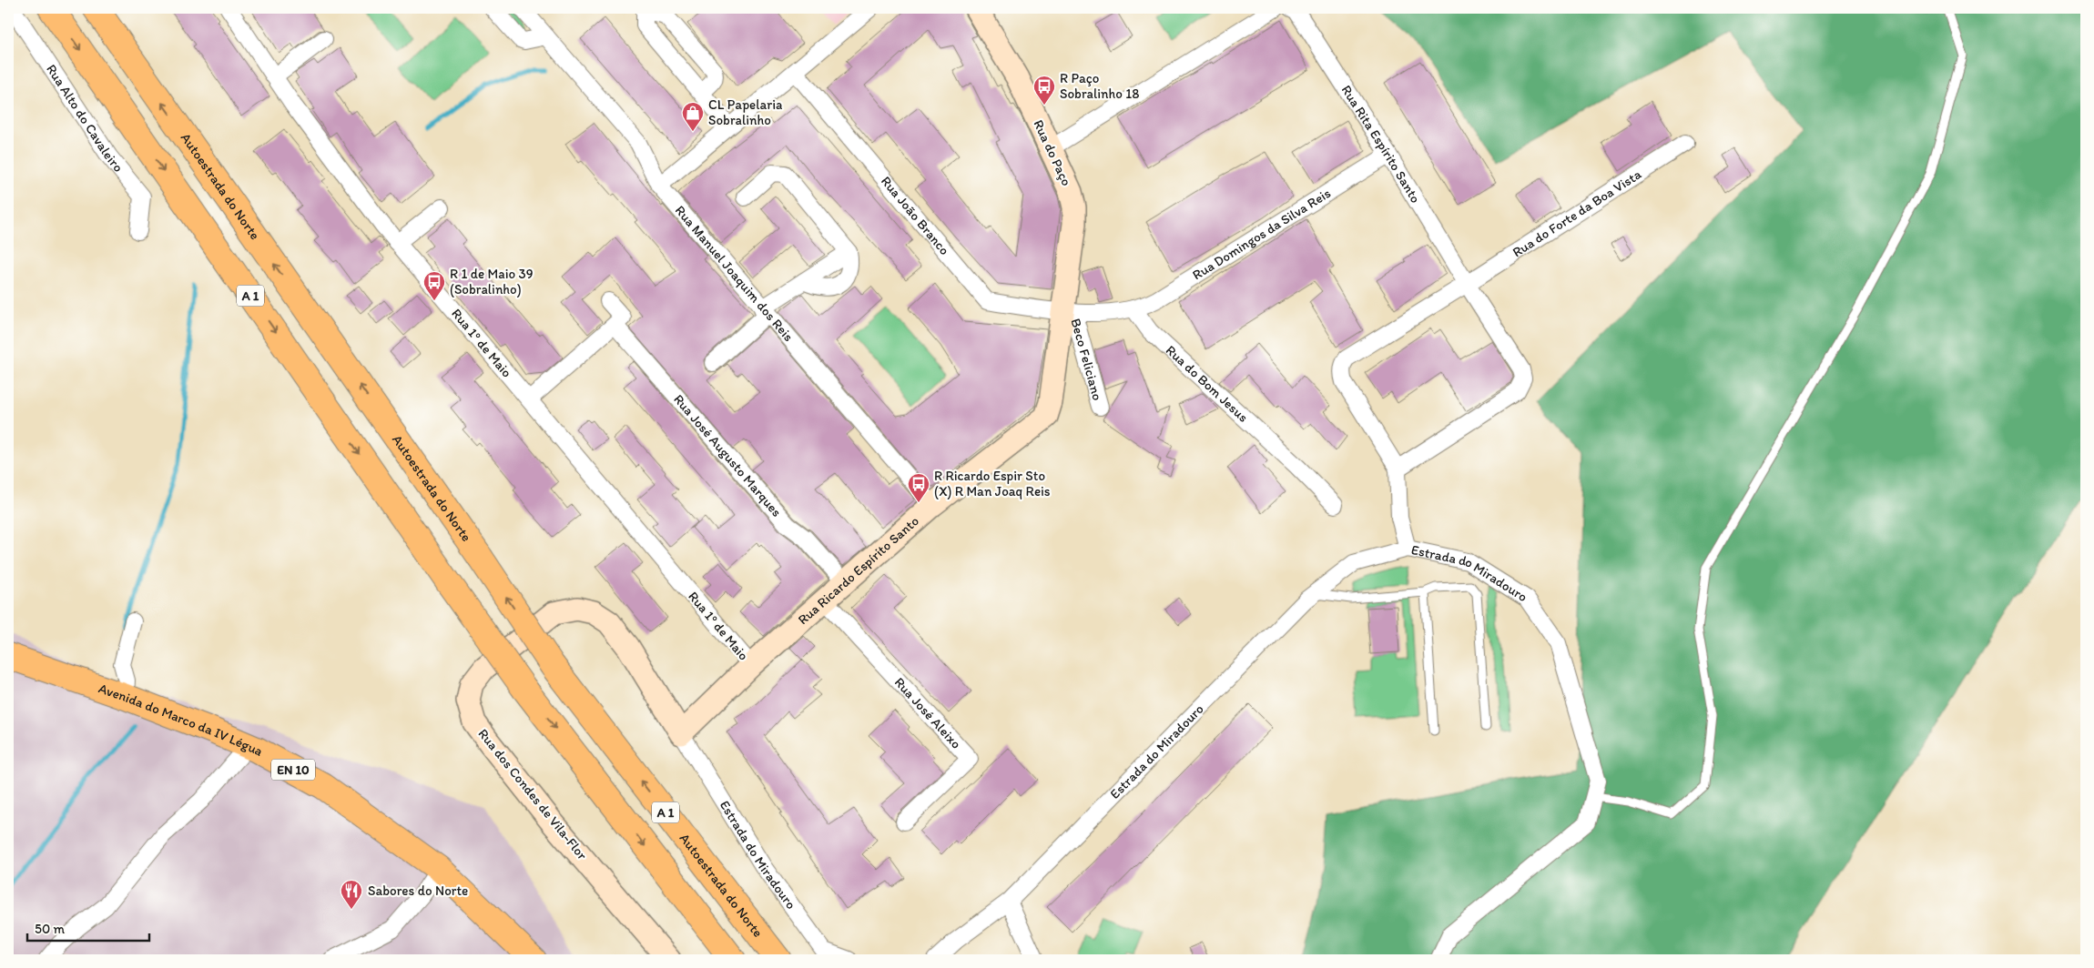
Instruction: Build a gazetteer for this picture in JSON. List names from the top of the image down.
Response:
{
  "streets": {
    "main road": [
      "Autoestrada do Norte",
      "A 1",
      "Avenida do Marco da IV Légua",
      "EN 10"
    ],
    "street": [
      "Rua Alto do Cavaleiro",
      "Rua Rita Espírito Santo",
      "Rua do Paço",
      "Rua do Forte da Boa Vista",
      "Rua João Branco",
      "Rua Domingos da Silva Reis",
      "Rua Manuel Joaquim dos Reis",
      "Rua 1º de Maio",
      "Beco Feliciano",
      "Rua do Bom Jesus",
      "Rua José Augusto Marques",
      "Rua Ricardo Espírito Santo",
      "Estrada do Miradouro",
      "Rua José Aleixo",
      "Rua dos Condes de Vila-Flor"
    ]
  },
  "crossings": [
    ["Rua Rita Espírito Santo", "Rua do Forte da Boa Vista"],
    ["Rua Rita Espírito Santo", "Rua Domingos da Silva Reis"],
    ["Rua do Paço", "Rua João Branco"],
    ["Rua do Paço", "Beco Feliciano"],
    ["Rua do Paço", "Rua Ricardo Espírito Santo"],
    ["Rua João Branco", "Beco Feliciano"],
    ["Rua João Branco", "Rua Ricardo Espírito Santo"],
    ["Rua Domingos da Silva Reis", "Rua do Bom Jesus"],
    ["Rua Manuel Joaquim dos Reis", "Rua Ricardo Espírito Santo"],
    ["Rua 1º de Maio", "Rua Ricardo Espírito Santo"],
    ["Beco Feliciano", "Rua Ricardo Espírito Santo"],
    ["Rua José Augusto Marques", "Rua Ricardo Espírito Santo"],
    ["Rua Ricardo Espírito Santo", "Estrada do Miradouro"],
    ["Rua Ricardo Espírito Santo", "Rua José Aleixo"],
    ["Rua Ricardo Espírito Santo", "Rua dos Condes de Vila-Flor"],
    ["Estrada do Miradouro", "Rua dos Condes de Vila-Flor"]
  ],
  "places": {
    "bus stop": ["R Paço Sobralinho 18", "R 1 de Maio 39 (Sobralinho)", "R Ricardo Espir Sto (X) R Man Joaq Reis"],
    "shop": ["CL Papelaria Sobralinho"],
    "restaurant": ["Sabores do Norte"]
  },
  "scale_bar": "50 m"
}
